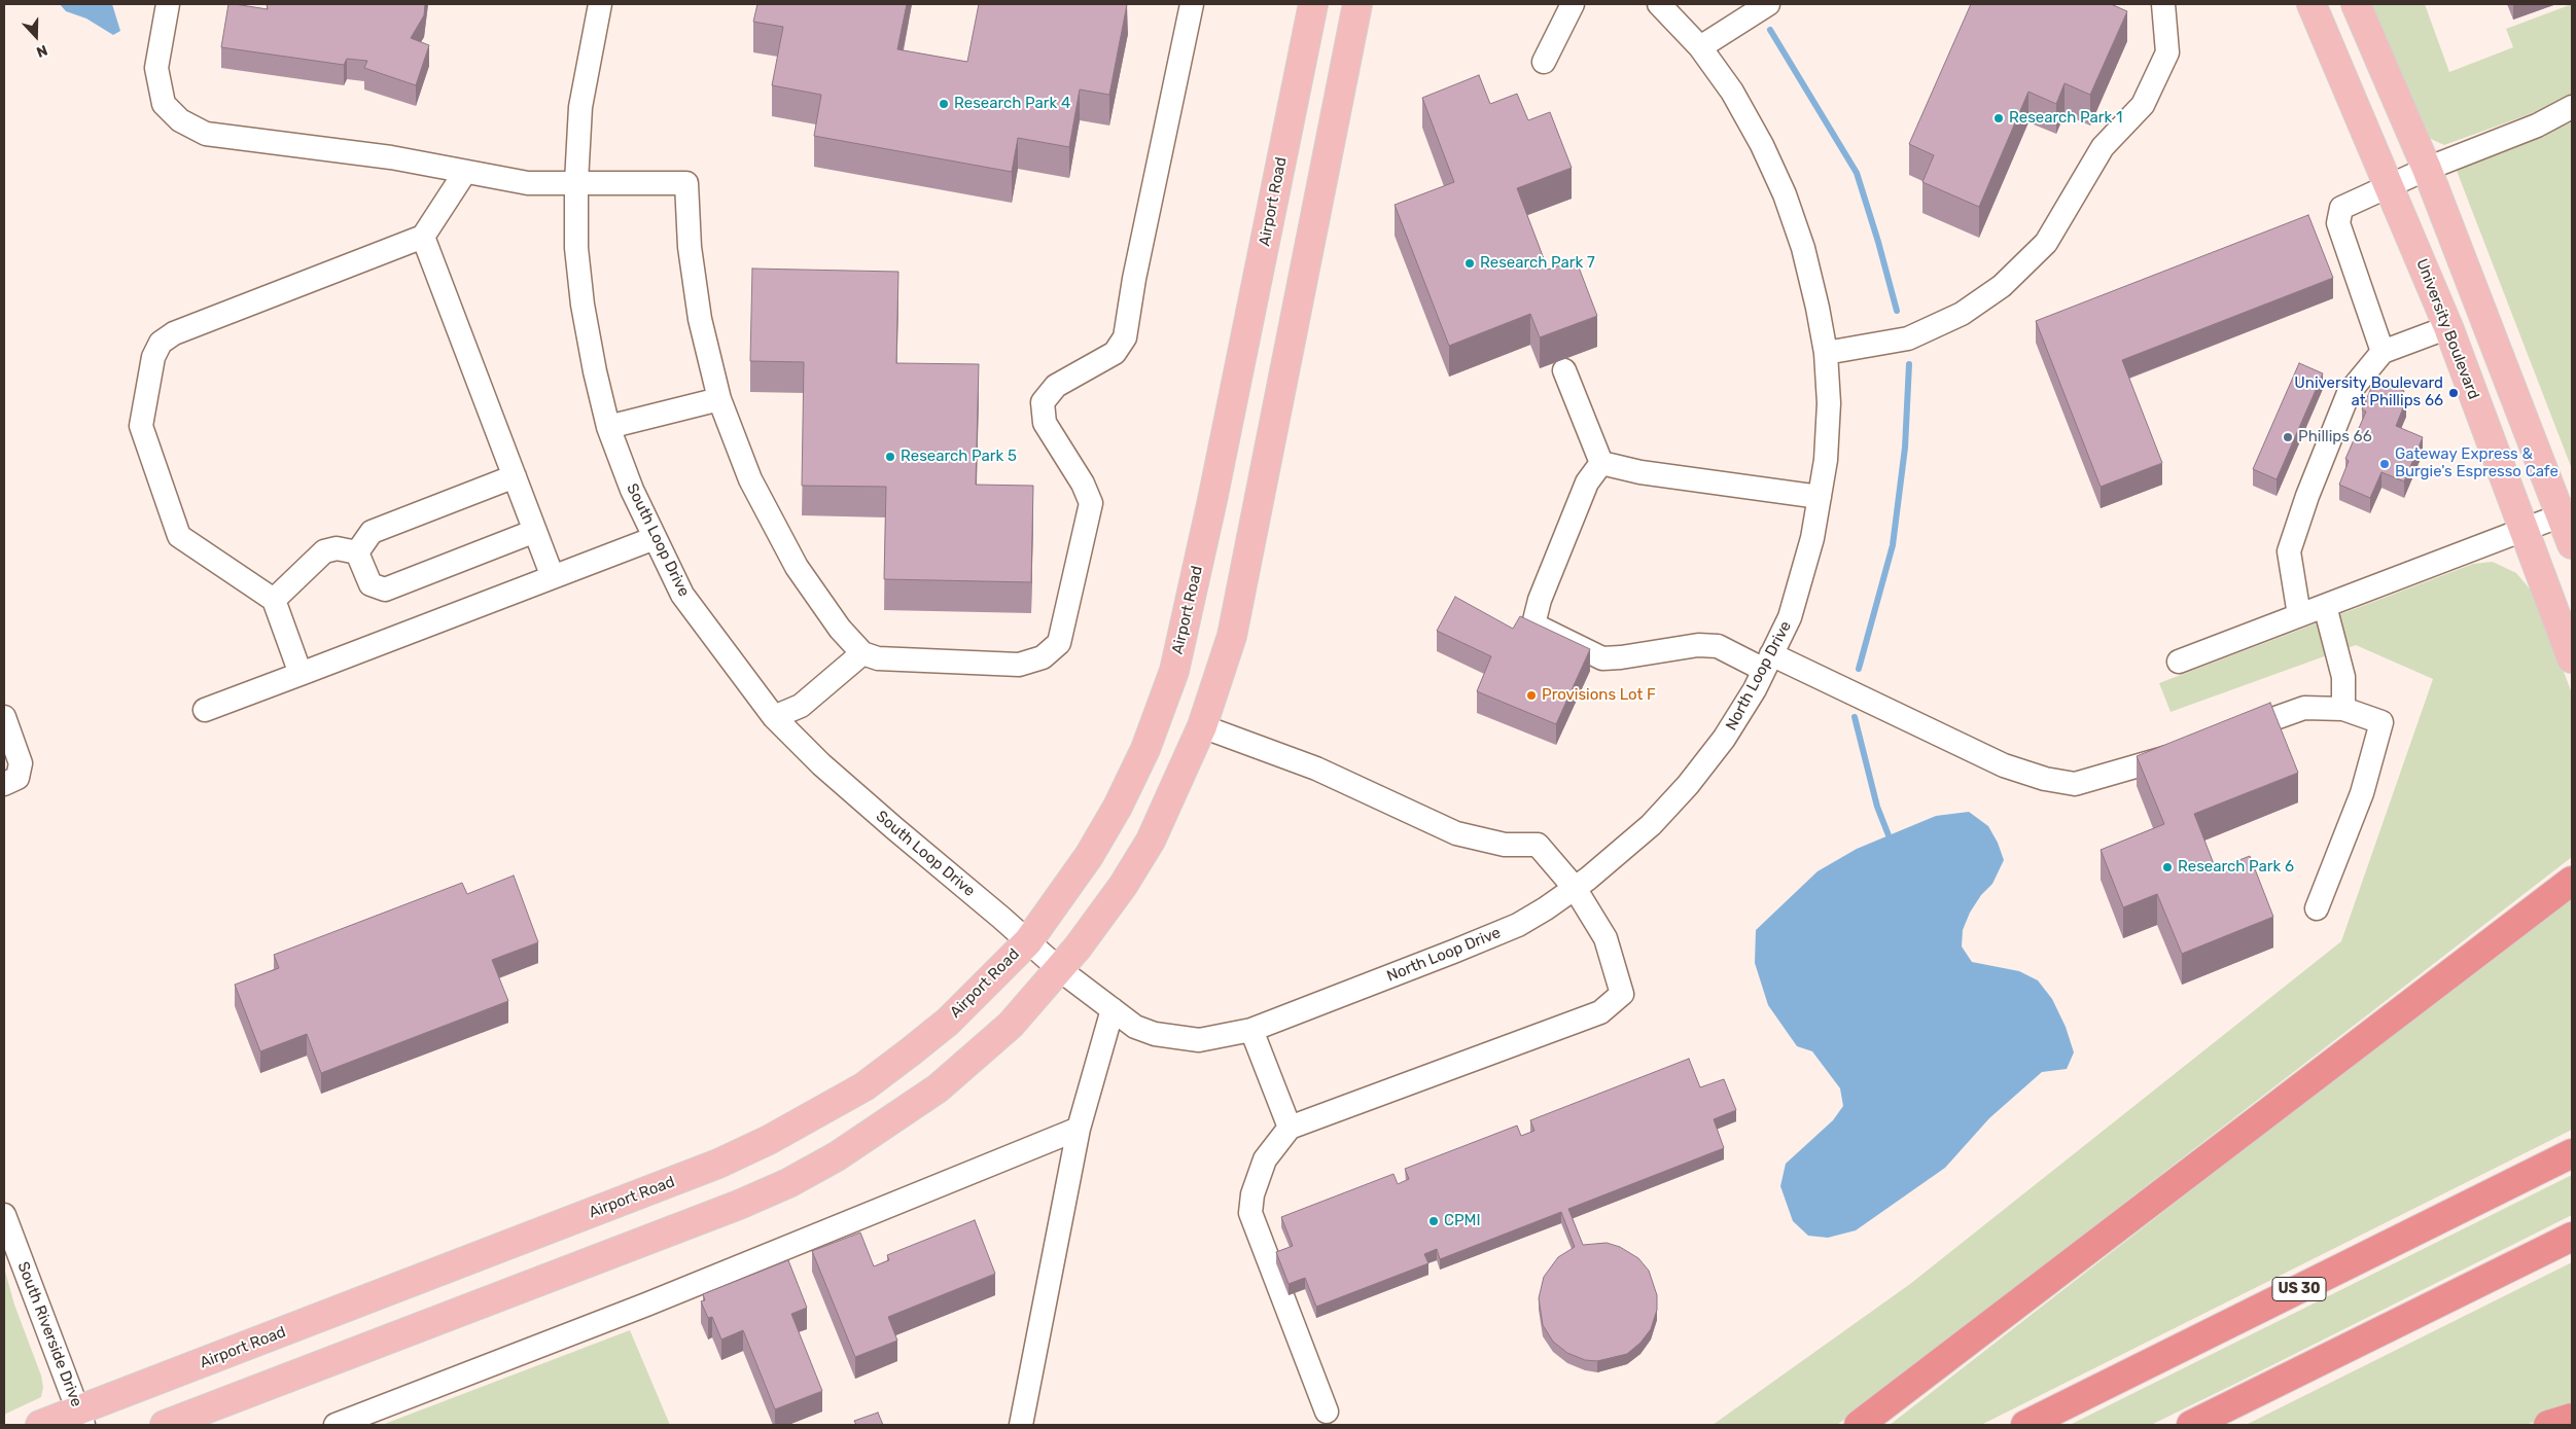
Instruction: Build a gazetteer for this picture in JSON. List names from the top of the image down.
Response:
{
  "streets": {
    "highway": ["US 30"],
    "main road": ["Airport Road", "University Boulevard"],
    "street": ["South Loop Drive", "North Loop Drive", "South Riverside Drive"]
  },
  "crossings": [
    ["Airport Road", "South Loop Drive"],
    ["Airport Road", "South Riverside Drive"],
    ["South Loop Drive", "North Loop Drive"]
  ],
  "places": [
    "Research Park 4",
    "Research Park 1",
    "Research Park 7",
    "University Boulevard at Phillips 66",
    "Phillips 66",
    "Research Park 5",
    "Gateway Express & Burgie's Espresso Cafe",
    "Provisions Lot F",
    "Research Park 6",
    "CPMI"
  ],
  "north": "bottom"
}
